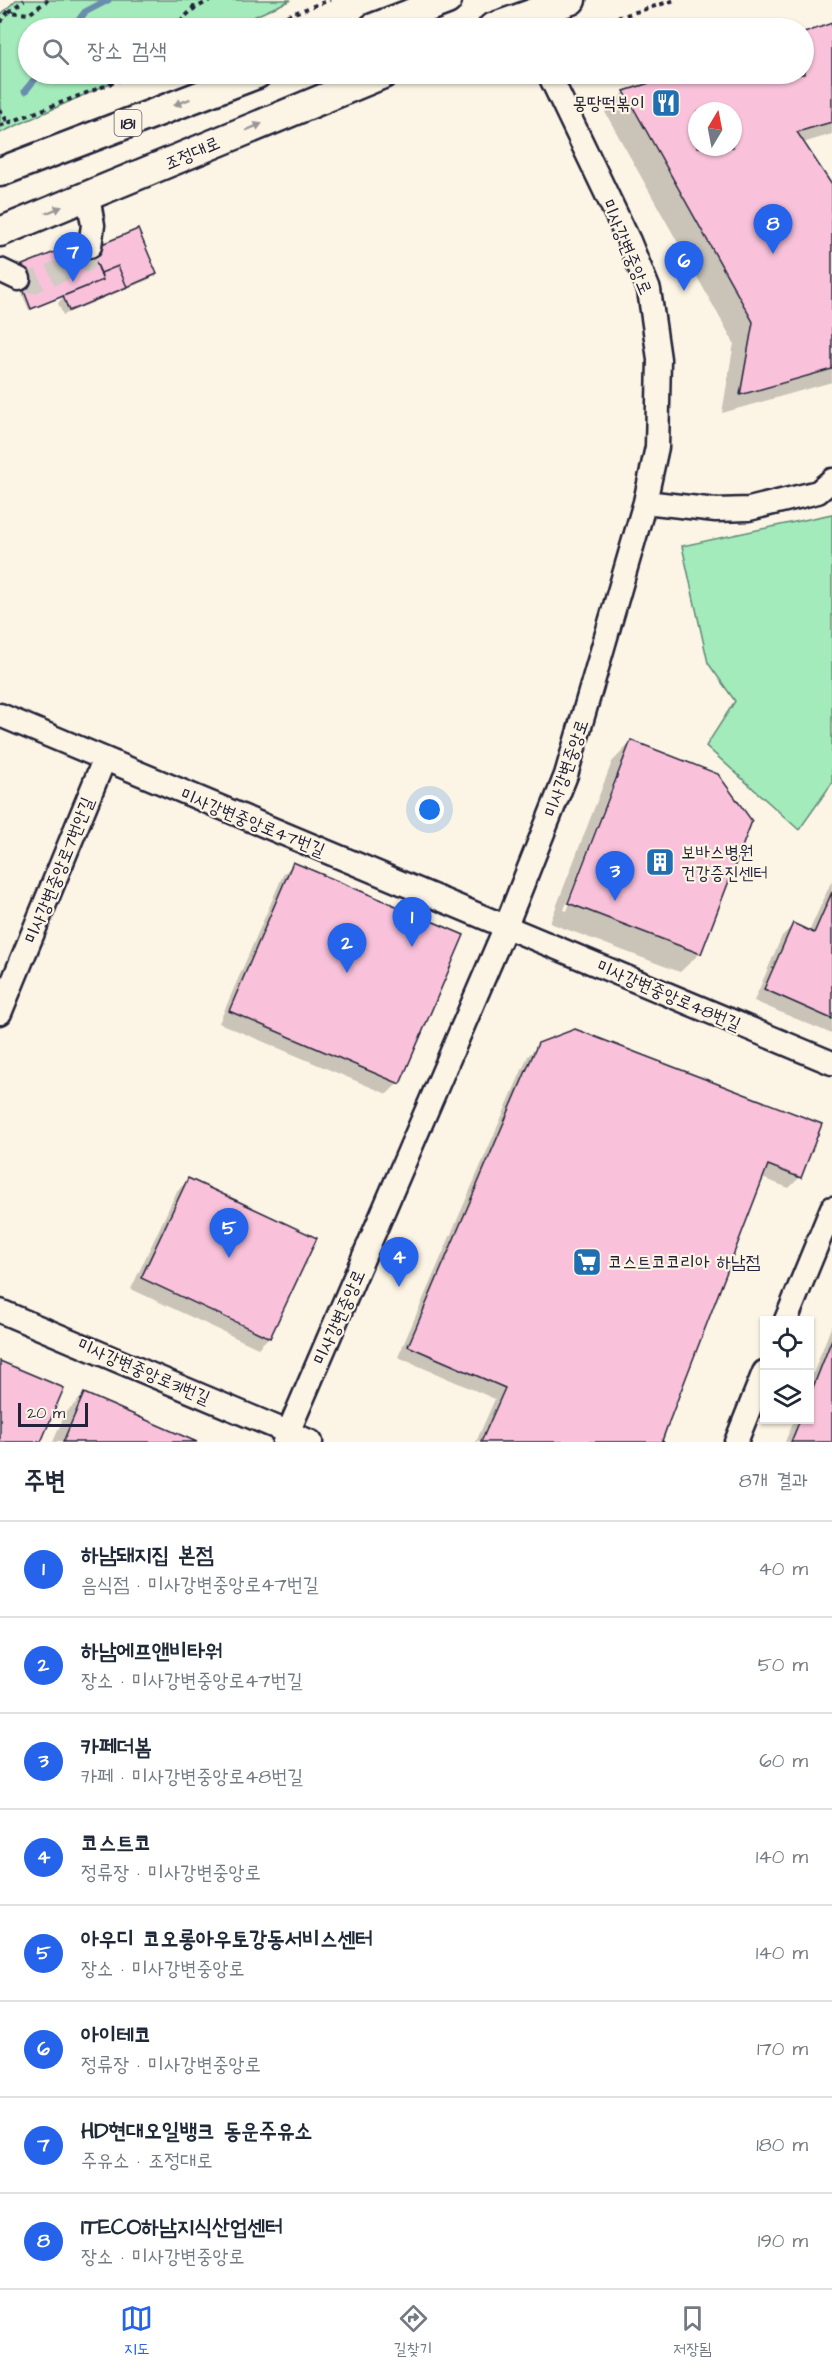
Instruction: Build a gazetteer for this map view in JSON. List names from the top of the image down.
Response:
{
  "streets": {
    "main road": ["181", "조정대로"],
    "street": [
      "미사강변중앙로",
      "미사강변중앙로47번길",
      "미사강변중앙로7번안길",
      "미사강변중앙로48번길",
      "미사강변중앙로31번길"
    ]
  },
  "crossings": [
    ["미사강변중앙로", "미사강변중앙로47번길"],
    ["미사강변중앙로", "미사강변중앙로48번길"],
    ["미사강변중앙로", "미사강변중앙로31번길"],
    ["미사강변중앙로47번길", "미사강변중앙로7번안길"],
    ["미사강변중앙로47번길", "미사강변중앙로48번길"]
  ],
  "places": {
    "restaurant": ["몽땅떡볶이"],
    "building": ["보바스병원 건강증진센터"],
    "supermarket": ["코스트코코리아 하남점"]
  },
  "scale_bar": "20 m",
  "north": "top",
  "page": {
    "search": "장소 검색",
    "pins": [
      "8",
      "7",
      "6",
      "3",
      "1",
      "2",
      "5",
      "4"
    ],
    "scale": "20 m",
    "heading": ["주변", "8개 결과"],
    "list": [
      {
        "mark": "1",
        "name": "하남돼지집 본점",
        "note": "음식점 · 미사강변중앙로47번길",
        "value": "40 m"
      },
      {
        "mark": "2",
        "name": "하남에프앤비타워",
        "note": "장소 · 미사강변중앙로47번길",
        "value": "50 m"
      },
      {
        "mark": "3",
        "name": "카페더봄",
        "note": "카페 · 미사강변중앙로48번길",
        "value": "60 m"
      },
      {
        "mark": "4",
        "name": "코스트코",
        "note": "정류장 · 미사강변중앙로",
        "value": "140 m"
      },
      {
        "mark": "5",
        "name": "아우디 코오롱아우토강동서비스센터",
        "note": "장소 · 미사강변중앙로",
        "value": "140 m"
      },
      {
        "mark": "6",
        "name": "아이테코",
        "note": "정류장 · 미사강변중앙로",
        "value": "170 m"
      },
      {
        "mark": "7",
        "name": "HD현대오일뱅크 동운주유소",
        "note": "주유소 · 조정대로",
        "value": "180 m"
      },
      {
        "mark": "8",
        "name": "ITECO하남지식산업센터",
        "note": "장소 · 미사강변중앙로",
        "value": "190 m"
      }
    ],
    "nav": ["지도", "길찾기", "저장됨"]
  }
}
